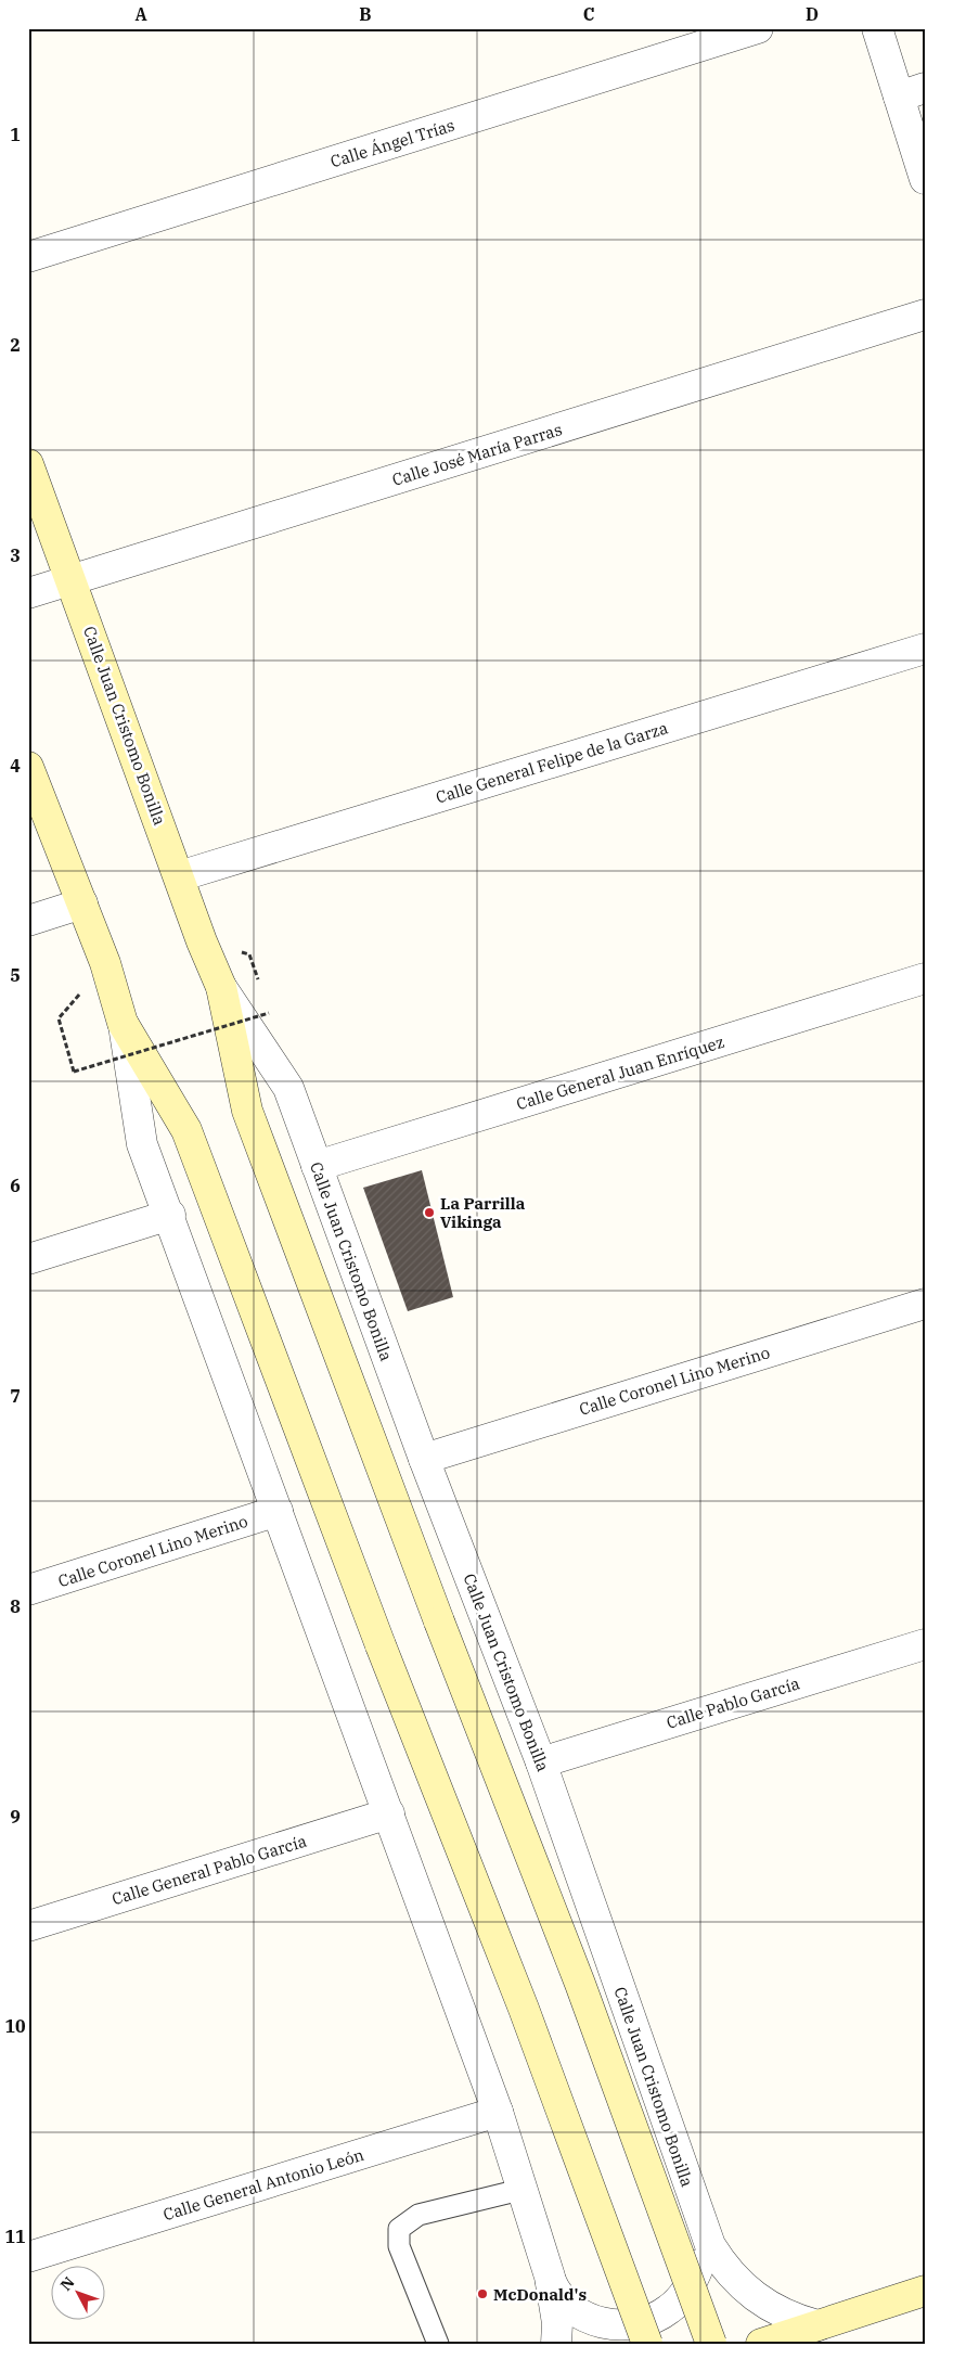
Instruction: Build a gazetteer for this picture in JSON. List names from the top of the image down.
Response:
{
  "streets": {
    "main road": ["Calle Juan Cristomo Bonilla"],
    "street": [
      "Calle Ángel Trías",
      "Calle José María Parras",
      "Calle General Felipe de la Garza",
      "Calle General Juan Enríquez",
      "Calle Coronel Lino Merino",
      "Calle Pablo García",
      "Calle General Pablo García",
      "Calle General Antonio León"
    ]
  },
  "crossings": [
    ["Calle José María Parras", "Calle Juan Cristomo Bonilla"],
    ["Calle Juan Cristomo Bonilla", "Calle General Felipe de la Garza"],
    ["Calle Juan Cristomo Bonilla", "Calle General Juan Enríquez"],
    ["Calle Juan Cristomo Bonilla", "Calle Coronel Lino Merino"],
    ["Calle Juan Cristomo Bonilla", "Calle Pablo García"]
  ],
  "places": ["La Parrilla Vikinga", "McDonald's"],
  "north": "top left",
  "grid": {
    "columns": [
      "A",
      "B",
      "C",
      "D"
    ],
    "rows": [
      "1",
      "2",
      "3",
      "4",
      "5",
      "6",
      "7",
      "8",
      "9",
      "10",
      "11"
    ]
  }
}
